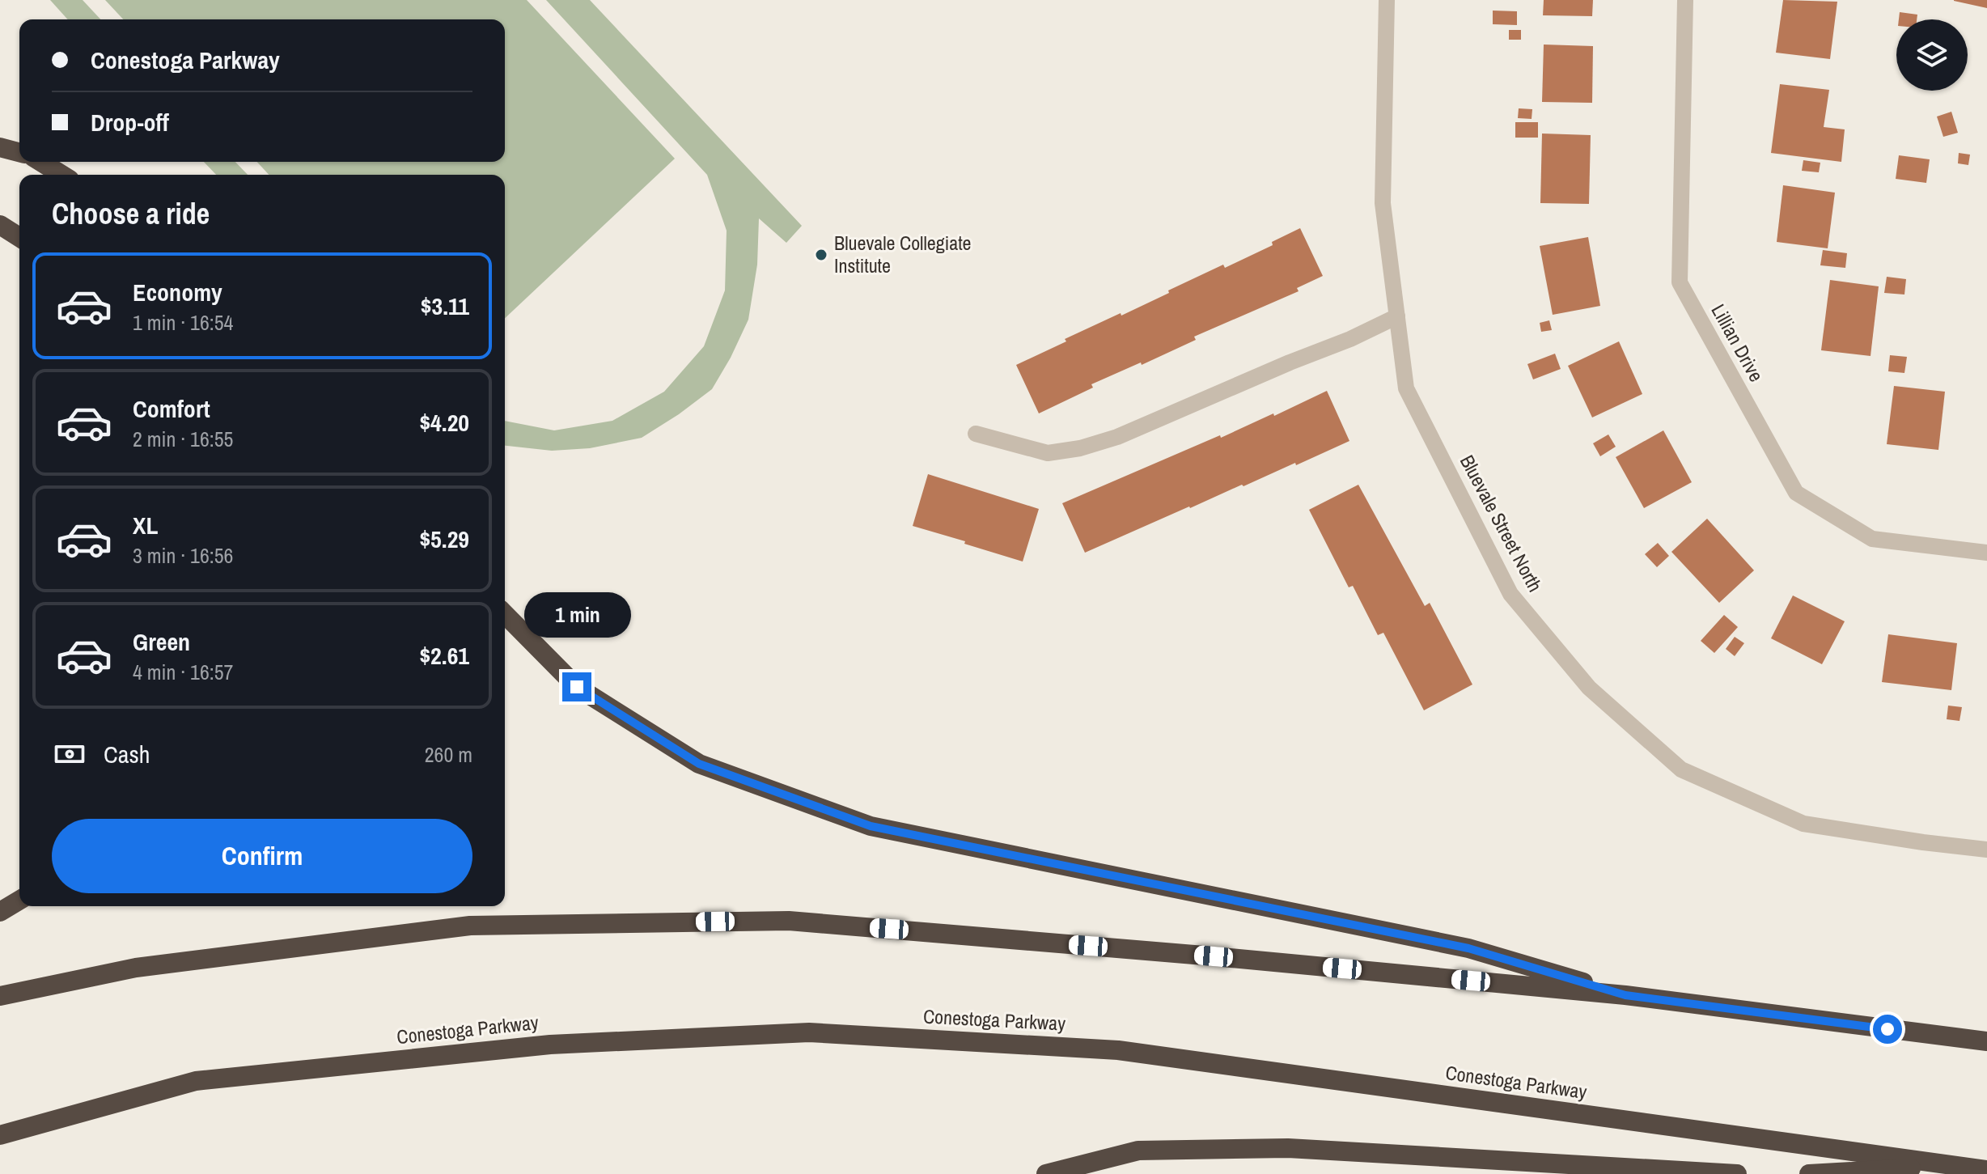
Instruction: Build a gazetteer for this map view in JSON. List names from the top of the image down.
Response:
{
  "streets": {
    "highway": ["Conestoga Parkway"],
    "street": ["Lillian Drive", "Bluevale Street North"]
  },
  "places": ["Bluevale Collegiate Institute"],
  "page": {
    "banner": ["Conestoga Parkway", "Drop-off"],
    "heading": "Choose a ride",
    "list": [
      {
        "name": "Economy",
        "note": "1 min · 16:54",
        "value": "$3.11"
      },
      {
        "name": "Comfort",
        "note": "2 min · 16:55",
        "value": "$4.20"
      },
      {
        "name": "XL",
        "note": "3 min · 16:56",
        "value": "$5.29"
      },
      {
        "name": "Green",
        "note": "4 min · 16:57",
        "value": "$2.61"
      }
    ],
    "bubble": "1 min",
    "pay": ["Cash", "260 m"],
    "buttons": "Confirm"
  }
}
